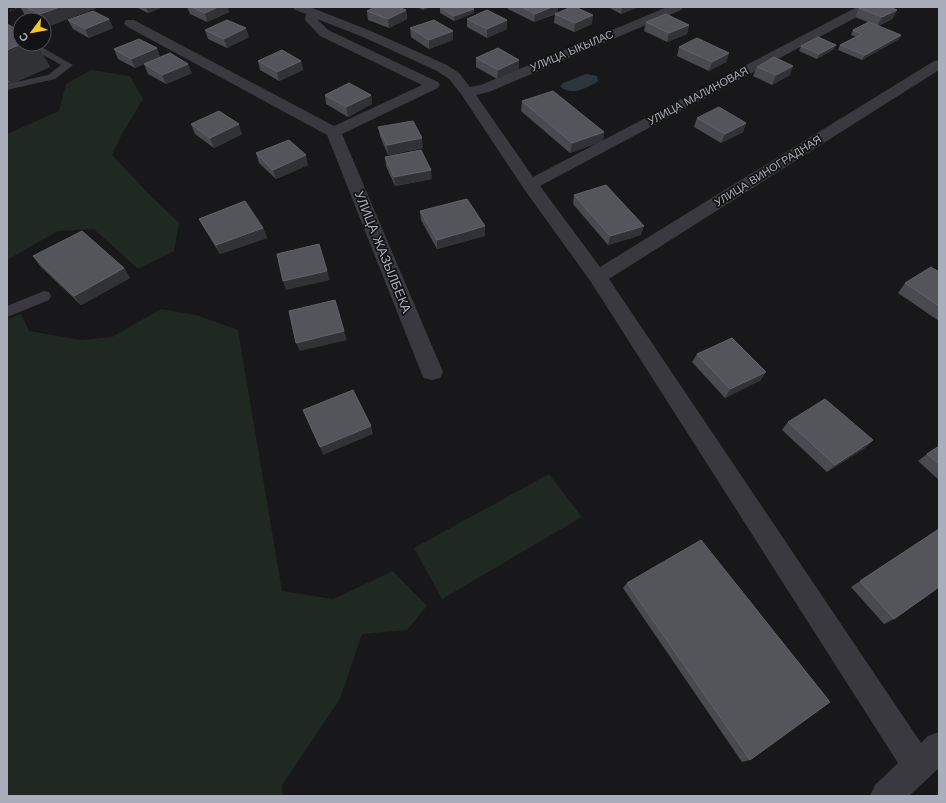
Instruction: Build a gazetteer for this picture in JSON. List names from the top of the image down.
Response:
{
  "streets": {
    "street": [
      "УЛИЦА ЫКЫЛАС",
      "УЛИЦА МАЛИНОВАЯ",
      "УЛИЦА ВИНОГРАДНАЯ",
      "УЛИЦА ЖАЗЫЛБЕКА"
    ]
  },
  "north": "bottom left"
}
